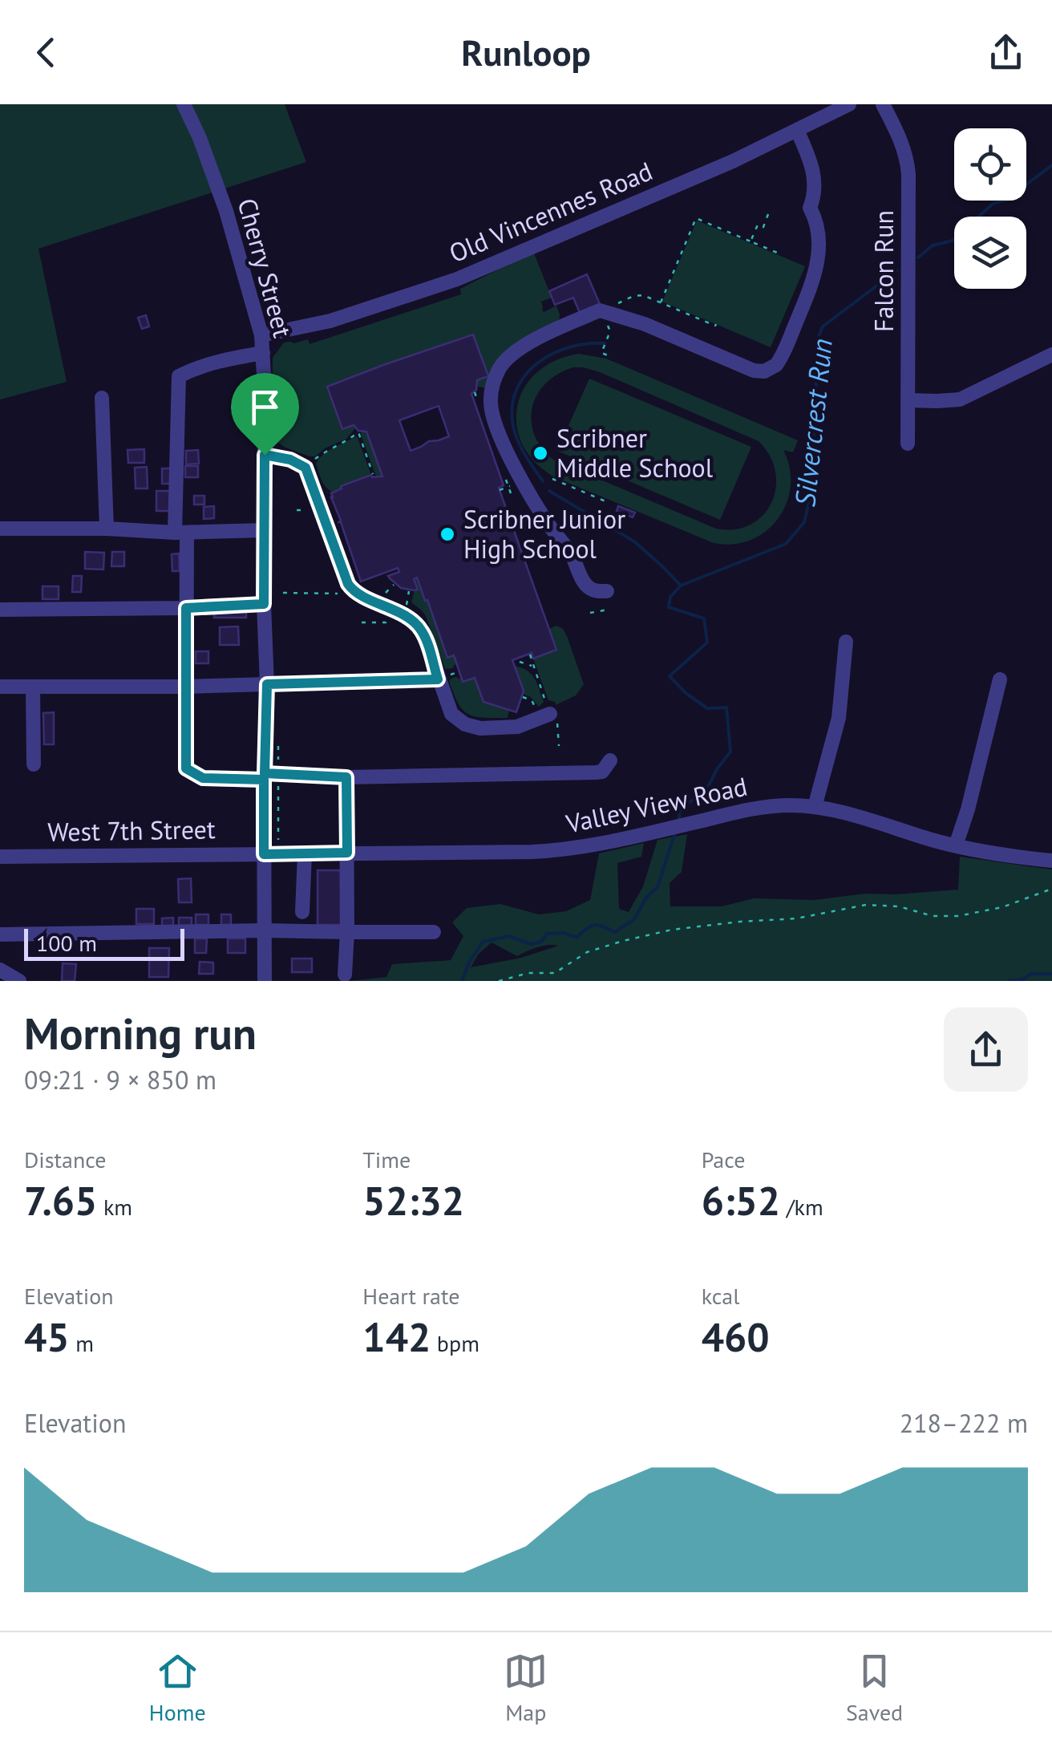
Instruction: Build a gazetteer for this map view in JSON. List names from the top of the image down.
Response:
{
  "streets": {
    "street": [
      "Old Vincennes Road",
      "Cherry Street",
      "Falcon Run",
      "Valley View Road",
      "West 7th Street"
    ]
  },
  "crossings": [
    ["Old Vincennes Road", "Cherry Street"],
    ["Cherry Street", "Valley View Road"],
    ["Cherry Street", "West 7th Street"],
    ["Valley View Road", "West 7th Street"]
  ],
  "water": ["Silvercrest Run"],
  "places": ["Scribner Middle School", "Scribner Junior High School"],
  "scale_bar": "100 m",
  "page": {
    "header": "Runloop",
    "scale": "100 m",
    "heading": ["Morning run", "09:21 · 9 × 850 m"],
    "stats": [
      ["Distance", "7.65 km"],
      ["Time", "52:32"],
      ["Pace", "6:52 /km"],
      ["Elevation", "45 m"],
      ["Heart rate", "142 bpm"],
      ["kcal", "460"]
    ],
    "chart": ["Elevation", "218–222 m"],
    "tabs": ["Home", "Map", "Saved"]
  }
}
